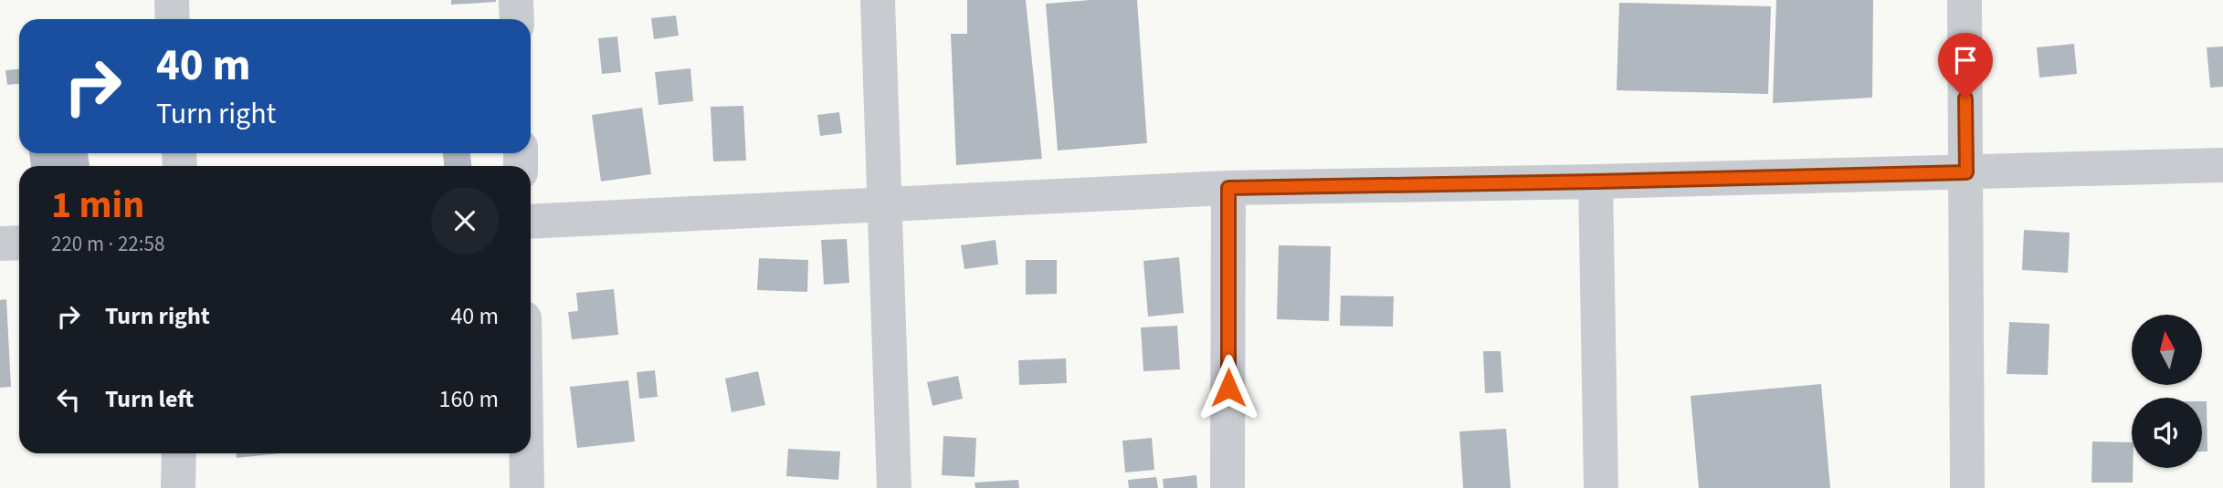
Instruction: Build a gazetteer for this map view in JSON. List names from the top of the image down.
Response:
{
  "north": "top",
  "page": {
    "turn": ["40 m", "Turn right"],
    "heading": ["1 min", "220 m · 22:58"],
    "list": [
      {
        "name": "Turn right",
        "value": "40 m"
      },
      {
        "name": "Turn left",
        "value": "160 m"
      }
    ]
  }
}
